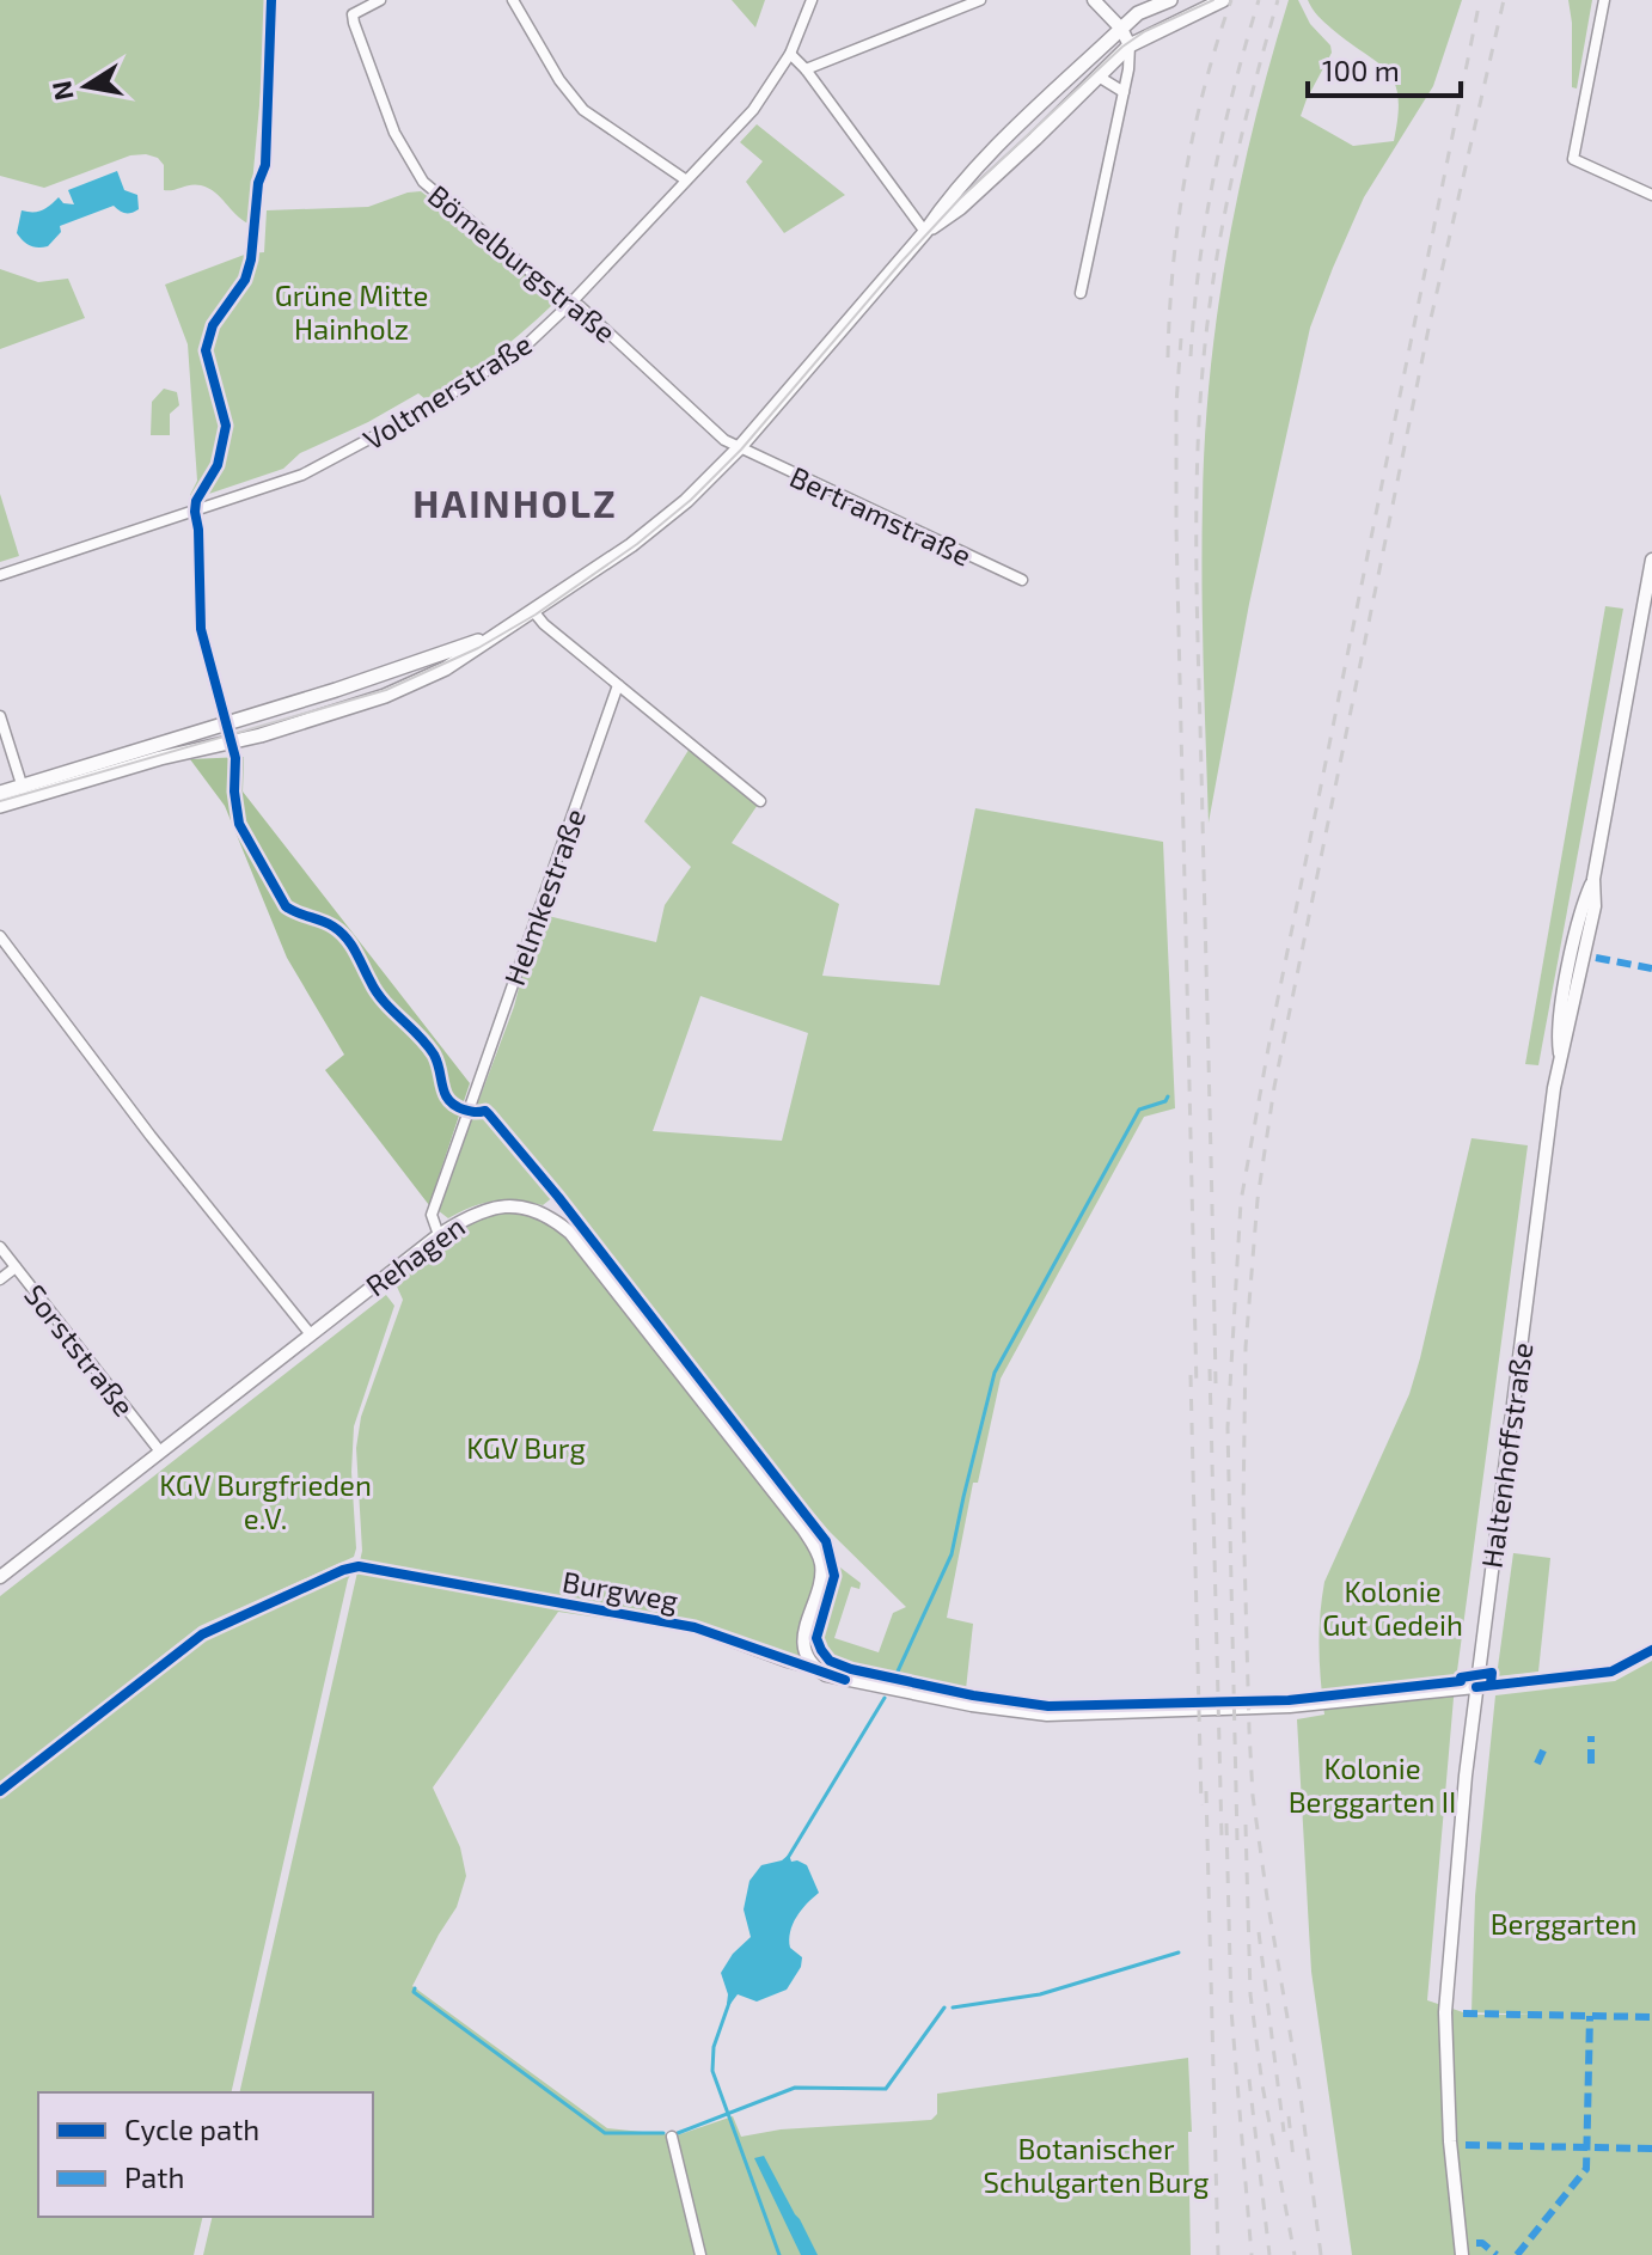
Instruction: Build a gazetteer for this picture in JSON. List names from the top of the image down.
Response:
{
  "streets": {
    "street": [
      "Bömelburgstraße",
      "Voltmerstraße",
      "Bertramstraße",
      "Helmkestraße",
      "Rehagen",
      "Sorststraße",
      "Haltenhoffstraße",
      "Burgweg"
    ]
  },
  "crossings": [
    ["Bömelburgstraße", "Voltmerstraße"],
    ["Bömelburgstraße", "Bertramstraße"],
    ["Helmkestraße", "Rehagen"],
    ["Rehagen", "Sorststraße"],
    ["Rehagen", "Burgweg"],
    ["Haltenhoffstraße", "Burgweg"]
  ],
  "districts": ["HAINHOLZ"],
  "parks": [
    "Grüne Mitte Hainholz",
    "KGV Burg",
    "KGV Burgfrieden e.V.",
    "Kolonie Gut Gedeih",
    "Kolonie Berggarten II",
    "Berggarten",
    "Botanischer Schulgarten Burg"
  ],
  "legend": ["Cycle path", "Path"],
  "scale_bar": "100 m",
  "north": "left"
}
